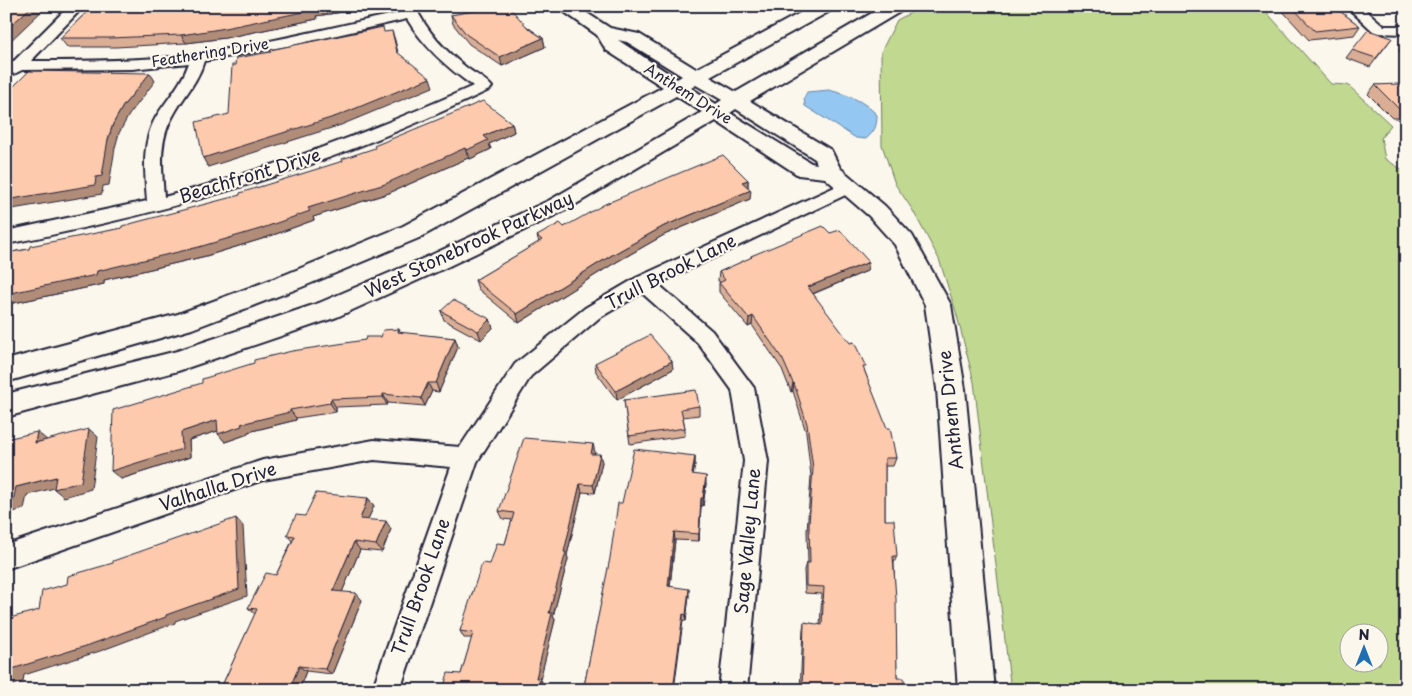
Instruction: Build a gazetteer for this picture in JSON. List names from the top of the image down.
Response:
{
  "streets": {
    "street": [
      "Feathering Drive",
      "Anthem Drive",
      "Beachfront Drive",
      "West Stonebrook Parkway",
      "Trull Brook Lane",
      "Valhalla Drive",
      "Sage Valley Lane"
    ]
  },
  "crossings": [
    ["Feathering Drive", "Beachfront Drive"],
    ["Anthem Drive", "West Stonebrook Parkway"],
    ["Anthem Drive", "Trull Brook Lane"],
    ["Trull Brook Lane", "Valhalla Drive"],
    ["Trull Brook Lane", "Sage Valley Lane"]
  ],
  "north": "top"
}
